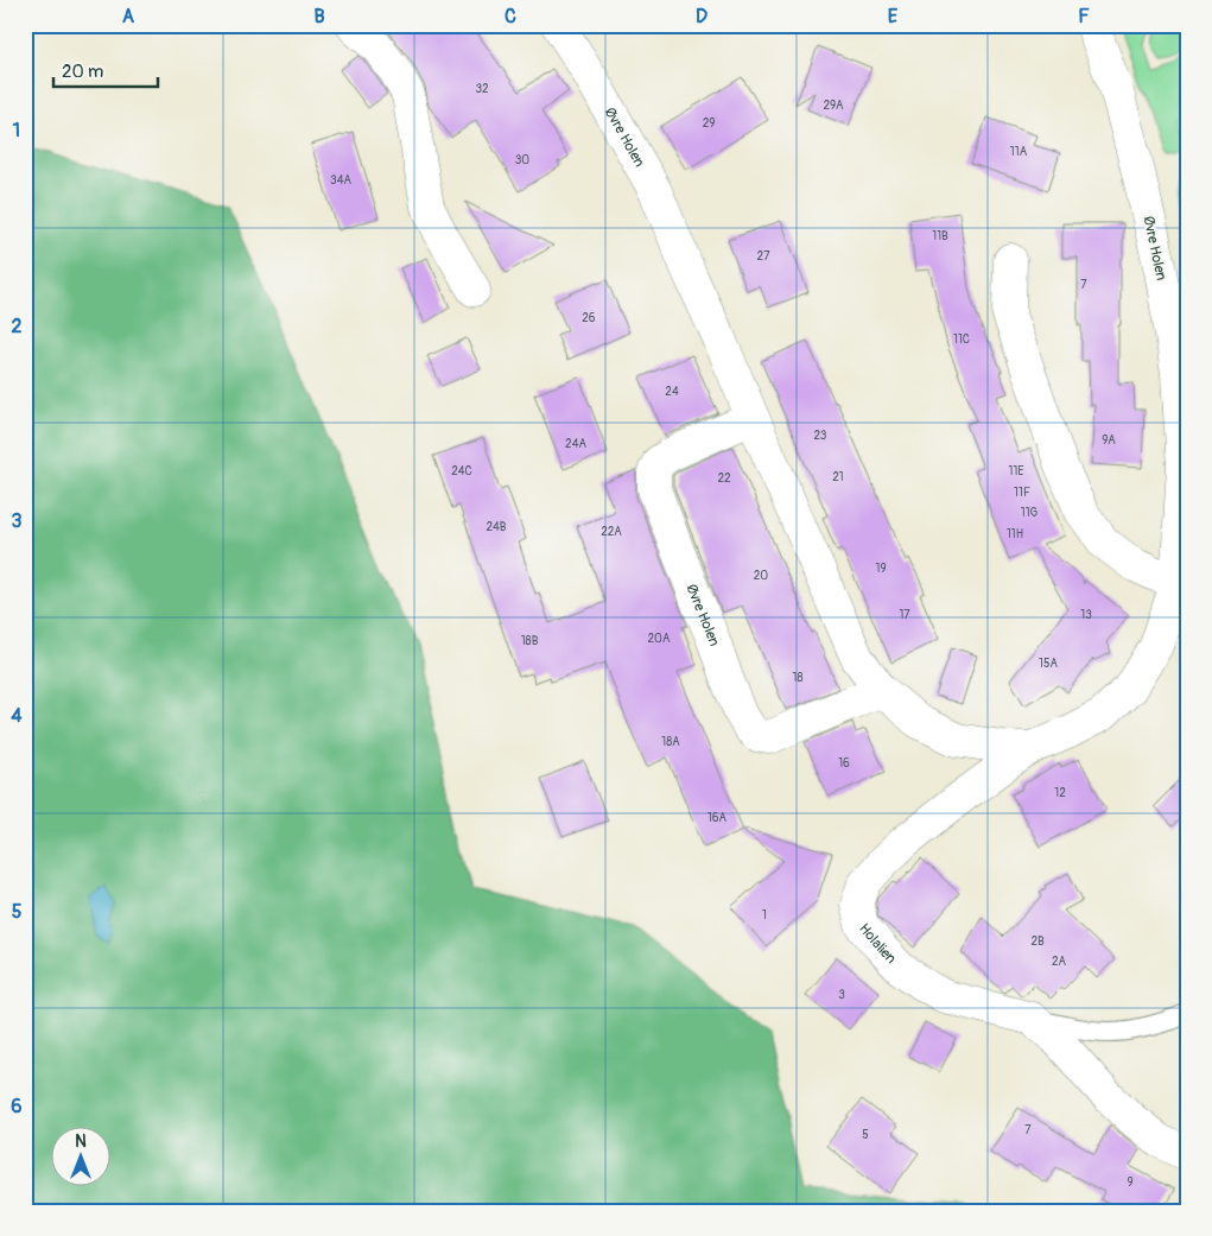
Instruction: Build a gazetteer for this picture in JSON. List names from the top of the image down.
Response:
{
  "streets": {
    "street": ["Øvre Holen", "Holalien"]
  },
  "crossings": [
    ["Øvre Holen", "Holalien"]
  ],
  "house_numbers": [
    "32",
    "29A",
    "29",
    "11A",
    "30",
    "34A",
    "11B",
    "27",
    "7",
    "26",
    "11C",
    "24",
    "23",
    "9A",
    "24A",
    "24C",
    "11E",
    "21",
    "22",
    "11F",
    "11G",
    "24B",
    "22A",
    "11H",
    "19",
    "20",
    "17",
    "13",
    "20A",
    "18B",
    "15A",
    "18",
    "18A",
    "16",
    "12",
    "16A",
    "1",
    "2B",
    "2A",
    "3",
    "7",
    "5",
    "9"
  ],
  "scale_bar": "20 m",
  "north": "top",
  "grid": {
    "columns": [
      "A",
      "B",
      "C",
      "D",
      "E",
      "F"
    ],
    "rows": [
      "1",
      "2",
      "3",
      "4",
      "5",
      "6"
    ]
  }
}
